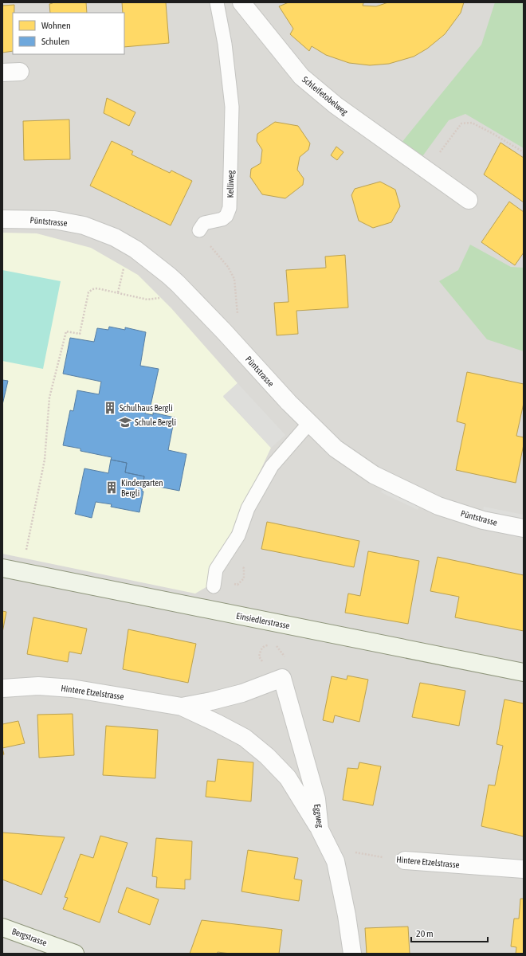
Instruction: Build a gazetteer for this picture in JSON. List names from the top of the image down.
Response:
{
  "streets": {
    "main road": ["Einsiedlerstrasse", "Bergstrasse"],
    "street": [
      "Schleifetobelweg",
      "Püntstrasse",
      "Hintere Etzelstrasse",
      "Eggweg"
    ],
    "lane": ["Kelliweg"]
  },
  "crossings": [
    ["Hintere Etzelstrasse", "Eggweg"]
  ],
  "places": {
    "building": ["Schulhaus Bergli", "Kindergarten Bergli"],
    "school or university": ["Schule Bergli"]
  },
  "legend": ["Wohnen", "Schulen"],
  "scale_bar": "20 m"
}
